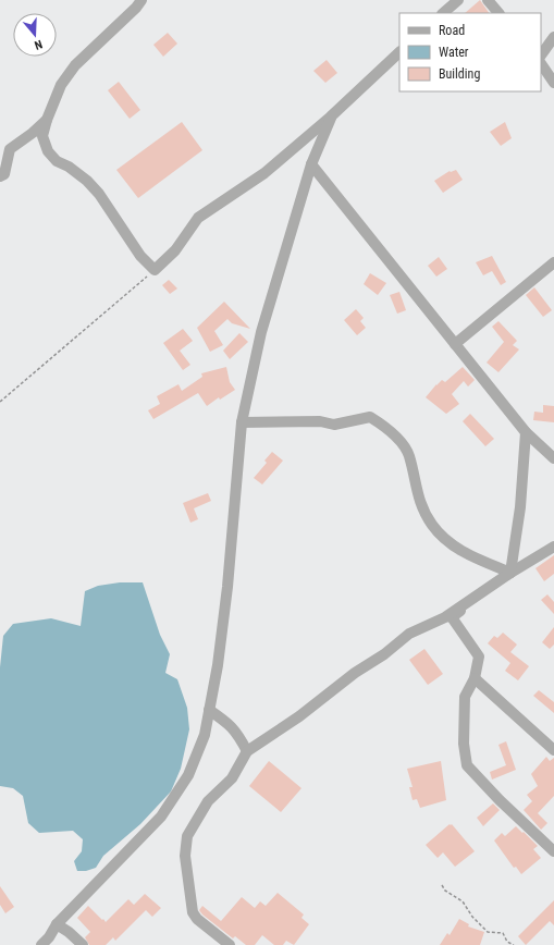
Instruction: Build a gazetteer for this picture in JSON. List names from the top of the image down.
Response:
{
  "legend": ["Road", "Water", "Building"],
  "north": "bottom"
}
